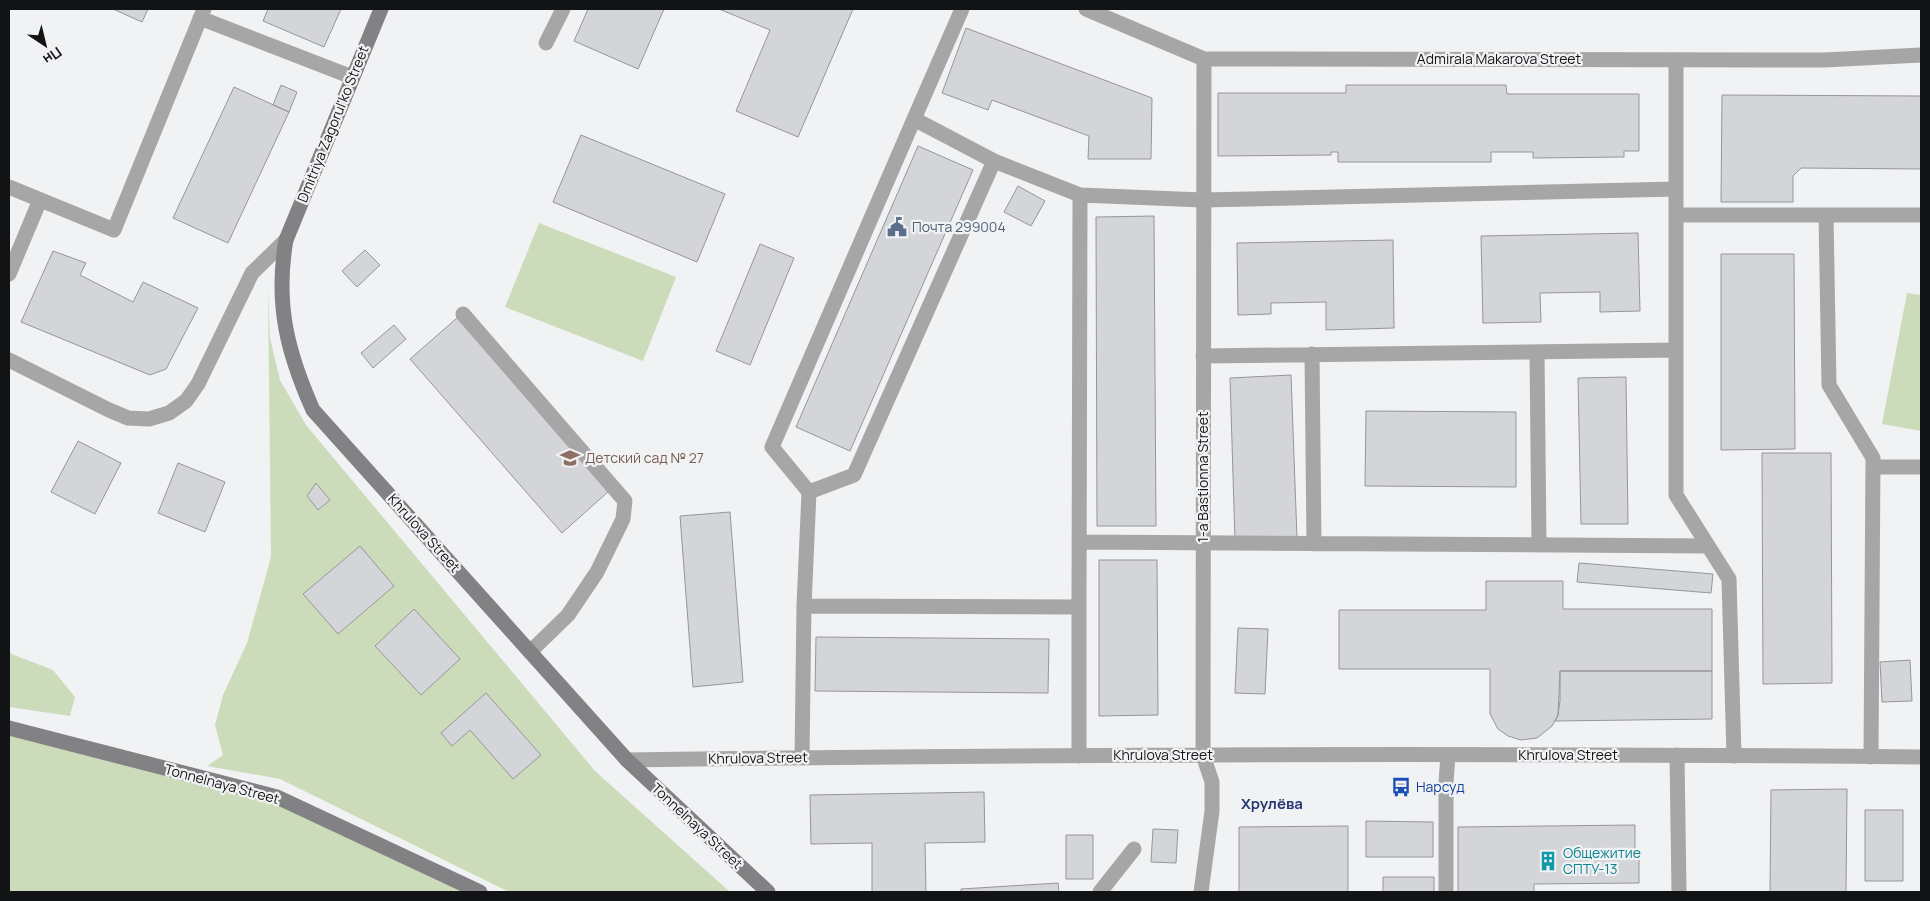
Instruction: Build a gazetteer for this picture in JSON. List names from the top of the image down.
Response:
{
  "streets": {
    "main road": ["Dmitriya Zagorul'ko Street", "Khrulova Street", "Tonnelnaya Street"],
    "street": ["Admirala Makarova Street", "1-a Bastionna Street"]
  },
  "crossings": [
    ["Admirala Makarova Street", "1-a Bastionna Street"],
    ["Dmitriya Zagorul'ko Street", "Khrulova Street"],
    ["1-a Bastionna Street", "Khrulova Street"],
    ["Khrulova Street", "Tonnelnaya Street"]
  ],
  "districts": ["Хрулёва"],
  "places": {
    "public building": ["Почта 299004"],
    "school or university": ["Детский сад № 27"],
    "bus stop": ["Нарсуд"],
    "building": ["Общежитие СПТУ-13"]
  },
  "north": "bottom right"
}
